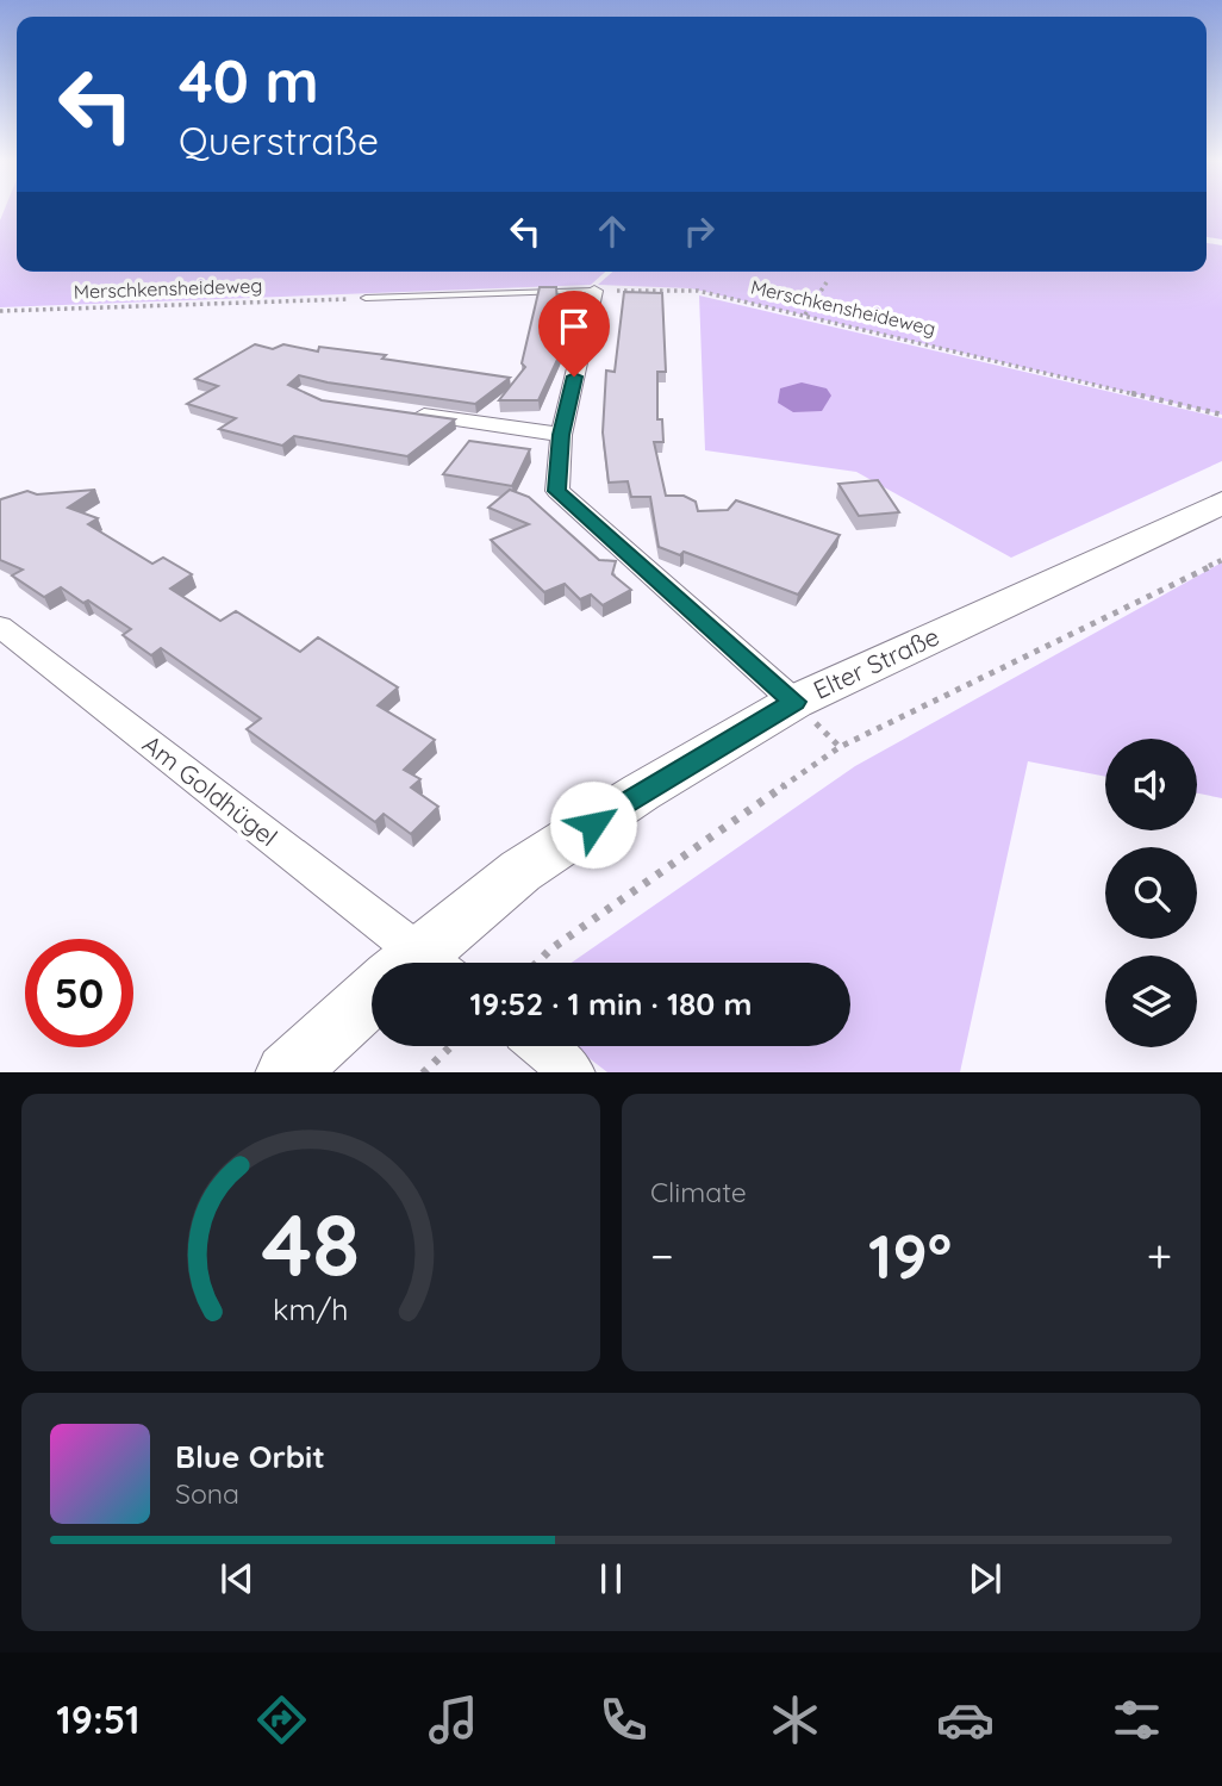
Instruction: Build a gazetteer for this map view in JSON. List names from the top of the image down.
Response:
{
  "streets": {
    "main road": ["Elter Straße"],
    "street": ["Am Goldhügel"],
    "path": ["Merschkensheideweg"]
  },
  "page": {
    "turn": ["40 m", "Querstraße"],
    "limit": "50",
    "trip": "19:52 · 1 min · 180 m",
    "tile": "Climate",
    "heat": ["−", "19°", "+"],
    "song": ["Blue Orbit", "Sona"],
    "tabs": "19:51",
    "gauge": ["48", "km/h"]
  }
}
